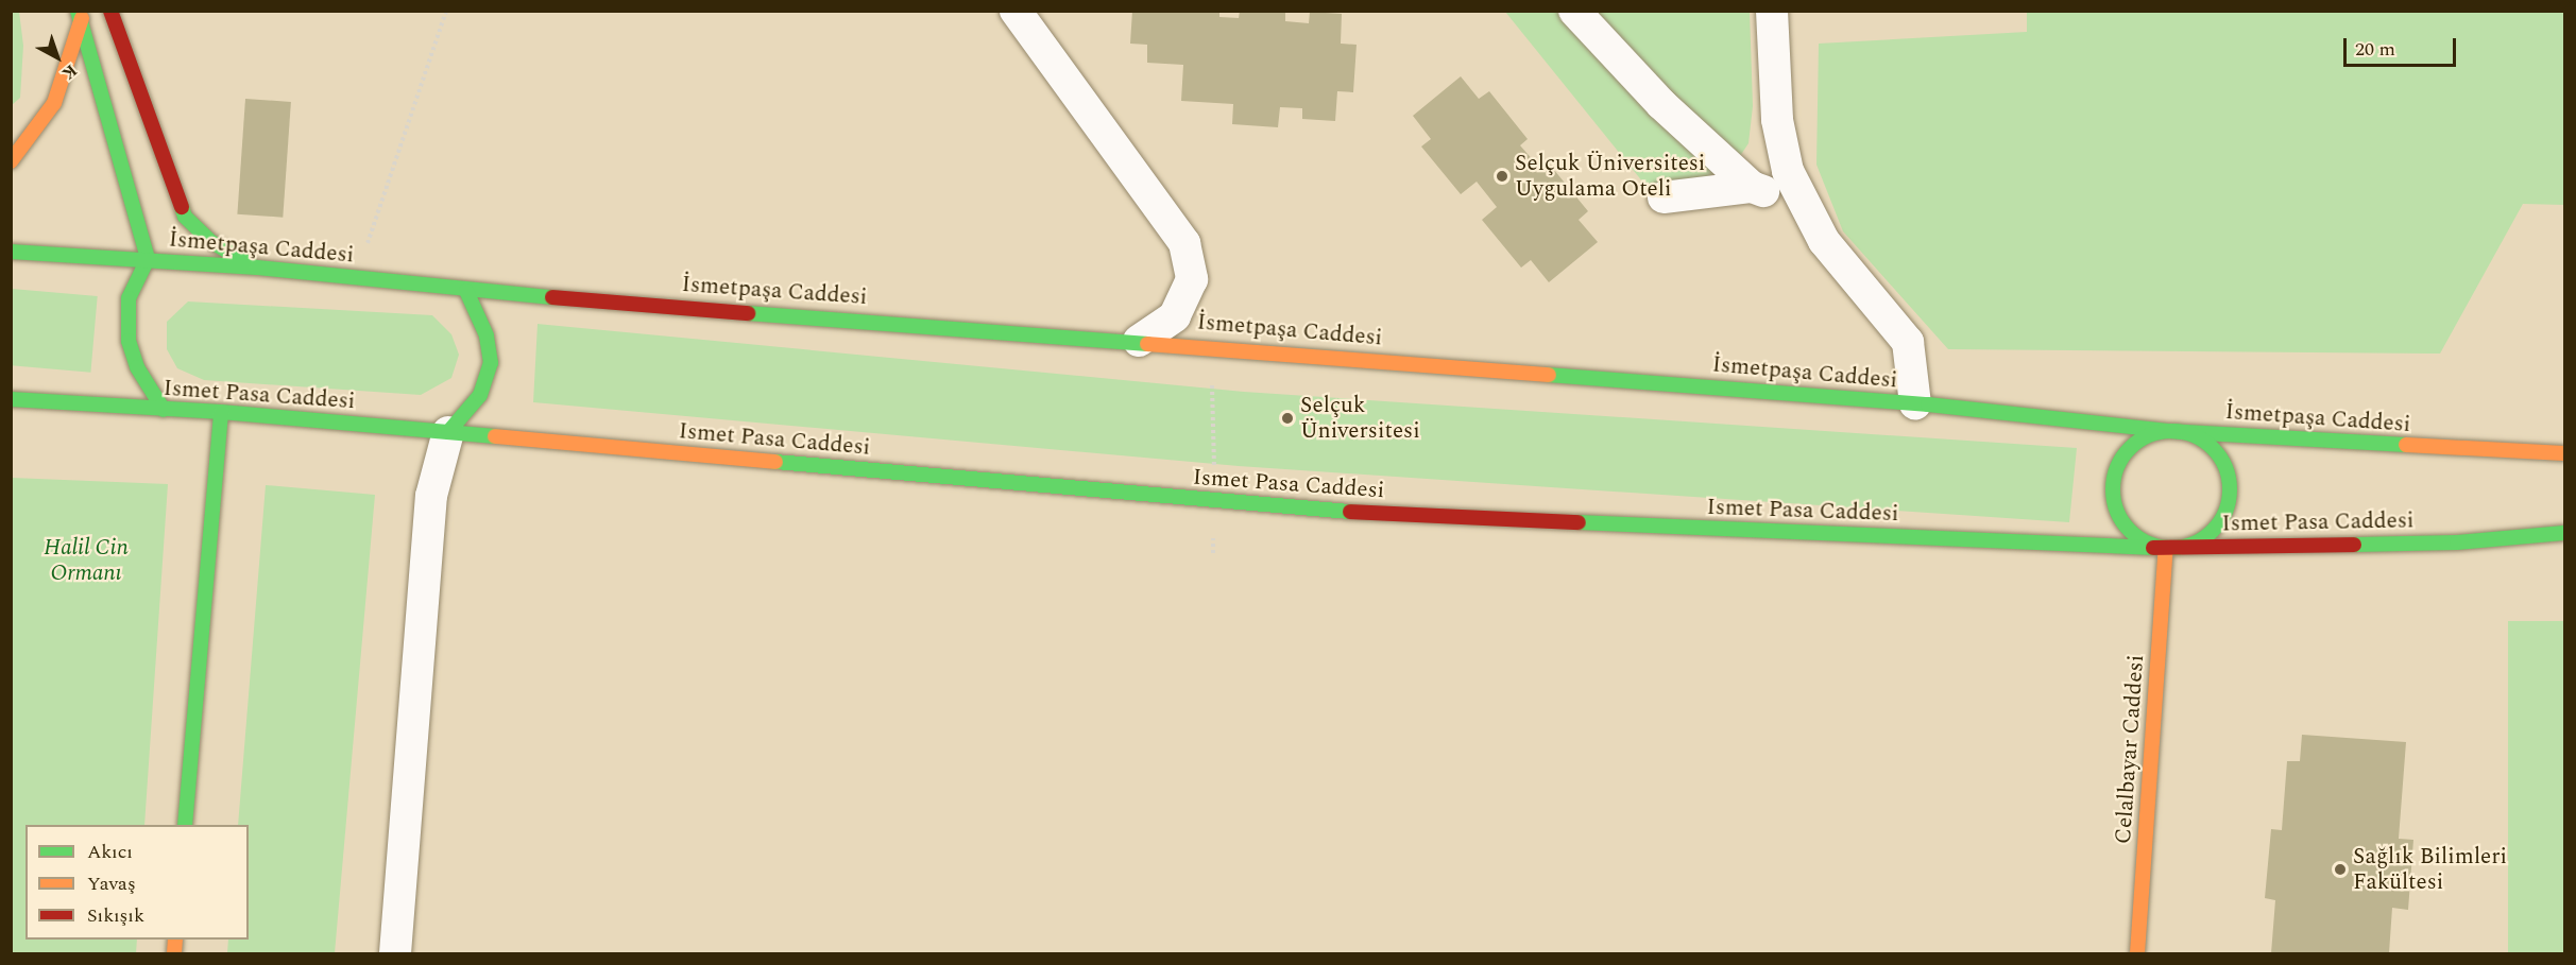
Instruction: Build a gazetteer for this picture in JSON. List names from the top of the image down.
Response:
{
  "streets": {
    "main road": ["İsmetpaşa Caddesi", "Ismet Pasa Caddesi", "Celalbayar Caddesi"]
  },
  "crossings": [
    ["İsmetpaşa Caddesi", "Ismet Pasa Caddesi"],
    ["İsmetpaşa Caddesi", "Celalbayar Caddesi"],
    ["Ismet Pasa Caddesi", "Celalbayar Caddesi"]
  ],
  "parks": ["Halil Cin Ormanı"],
  "places": ["Selçuk Üniversitesi Uygulama Oteli", "Selçuk Üniversitesi", "Sağlık Bilimleri Fakültesi"],
  "legend": ["Akıcı", "Yavaş", "Sıkışık"],
  "scale_bar": "20 m",
  "north": "bottom right"
}
